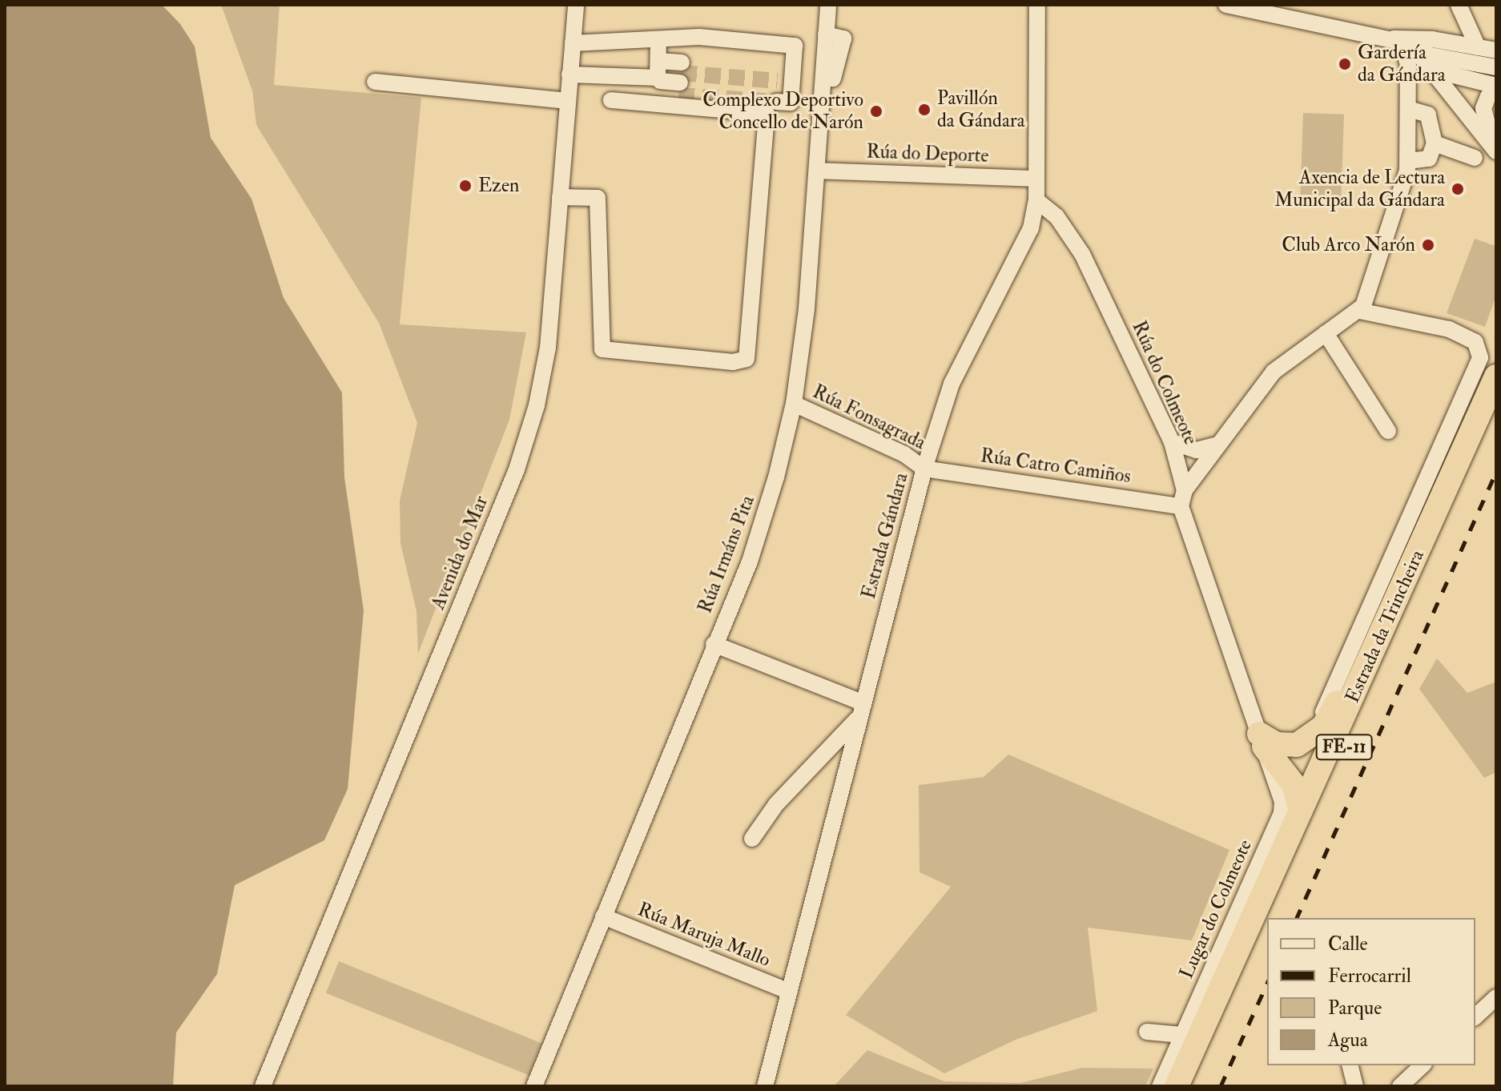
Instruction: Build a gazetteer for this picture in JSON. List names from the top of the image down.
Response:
{
  "streets": {
    "highway": ["Estrada da Trincheira", "FE-11"],
    "street": [
      "Rúa do Deporte",
      "Rúa do Colmeote",
      "Rúa Fonsagrada",
      "Rúa Catro Camiños",
      "Estrada Gándara",
      "Avenida do Mar",
      "Rúa Irmáns Pita",
      "Lugar do Colmeote",
      "Rúa Maruja Mallo"
    ]
  },
  "crossings": [
    ["Rúa do Deporte", "Estrada Gándara"],
    ["Rúa do Deporte", "Rúa Irmáns Pita"],
    ["Rúa do Colmeote", "Rúa Catro Camiños"],
    ["Rúa do Colmeote", "Estrada Gándara"],
    ["Rúa do Colmeote", "Lugar do Colmeote"],
    ["Rúa Fonsagrada", "Rúa Catro Camiños"],
    ["Rúa Fonsagrada", "Estrada Gándara"],
    ["Rúa Fonsagrada", "Rúa Irmáns Pita"],
    ["Rúa Catro Camiños", "Estrada Gándara"],
    ["Estrada Gándara", "Rúa Maruja Mallo"],
    ["Rúa Irmáns Pita", "Rúa Maruja Mallo"]
  ],
  "places": [
    "Gardería da Gándara",
    "Pavillón da Gándara",
    "Complexo Deportivo Concello de Narón",
    "Ezen",
    "Axencia de Lectura Municipal da Gándara",
    "Club Arco Narón"
  ],
  "legend": [
    "Calle",
    "Ferrocarril",
    "Parque",
    "Agua"
  ]
}
